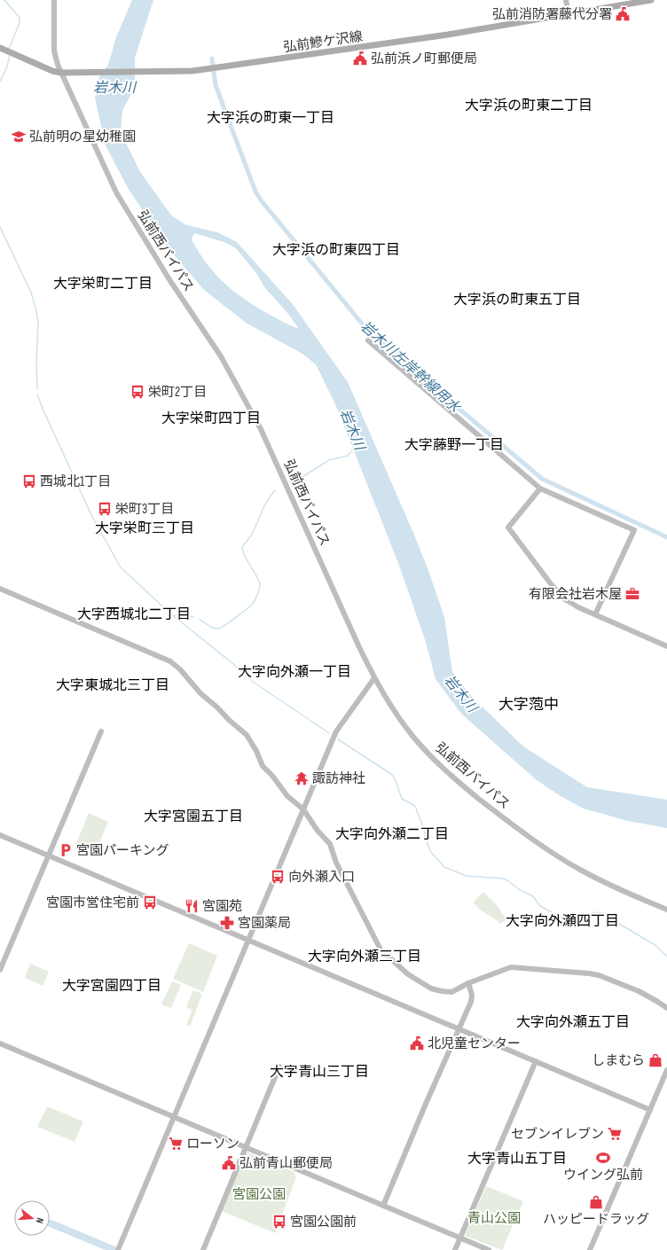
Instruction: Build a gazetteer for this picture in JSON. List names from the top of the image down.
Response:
{
  "streets": {
    "main road": ["弘前鰺ケ沢線"],
    "street": ["弘前西バイパス"]
  },
  "crossings": [
    ["弘前鰺ケ沢線", "弘前西バイパス"]
  ],
  "districts": [
    "大字浜の町東二丁目",
    "大字浜の町東一丁目",
    "大字浜の町東四丁目",
    "大字栄町二丁目",
    "大字浜の町東五丁目",
    "大字栄町四丁目",
    "大字藤野一丁目",
    "大字栄町三丁目",
    "大字西城北二丁目",
    "大字向外瀬一丁目",
    "大字東城北三丁目",
    "大字萢中",
    "大字宮園五丁目",
    "大字向外瀬二丁目",
    "大字向外瀬四丁目",
    "大字向外瀬三丁目",
    "大字宮園四丁目",
    "大字向外瀬五丁目",
    "大字青山三丁目",
    "大字青山五丁目"
  ],
  "water": ["岩木川", "岩木川左岸幹線用水"],
  "parks": ["宮園公園", "青山公園"],
  "places": {
    "public building": [
      "弘前消防署藤代分署",
      "弘前浜ノ町郵便局",
      "北児童センター",
      "弘前青山郵便局"
    ],
    "school or university": ["弘前明の星幼稚園"],
    "bus stop": [
      "栄町2丁目",
      "西城北1丁目",
      "栄町3丁目",
      "向外瀬入口",
      "宮園市営住宅前",
      "宮園公園前"
    ],
    "office": ["有限会社岩木屋"],
    "temple": ["諏訪神社"],
    "parking": ["宮園パーキング"],
    "restaurant": ["宮園苑"],
    "pharmacy": ["宮園薬局"],
    "shop": ["しまむら", "ハッピードラッグ"],
    "supermarket": ["セブンイレブン", "ローソン"],
    "sports": ["ウイング弘前"]
  },
  "north": "right"
}
